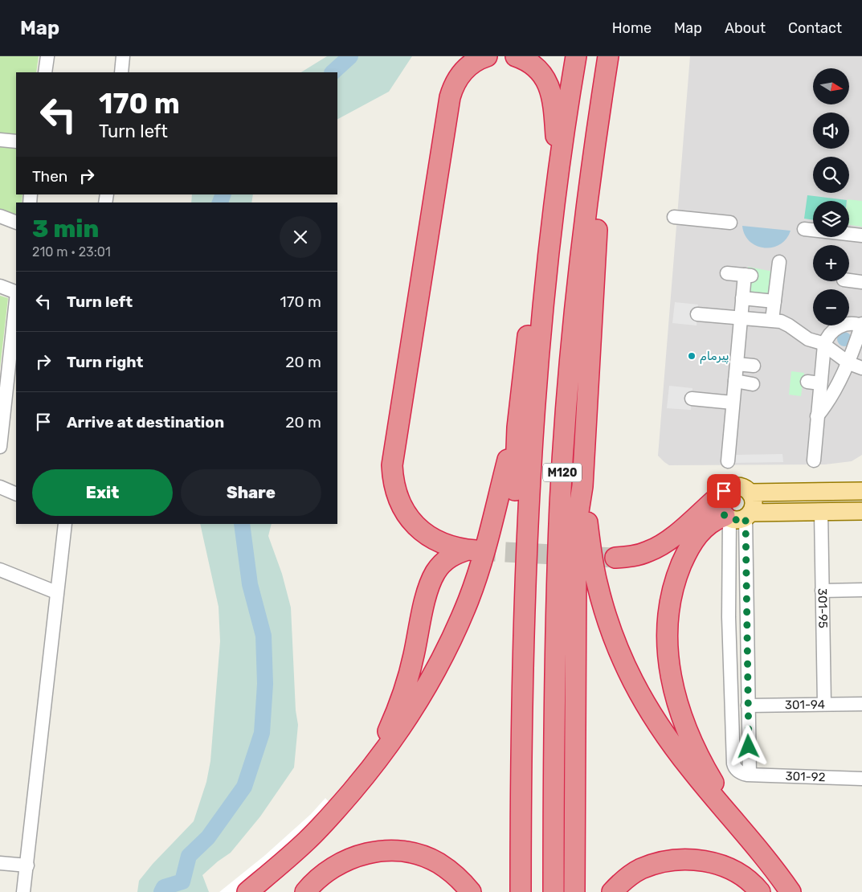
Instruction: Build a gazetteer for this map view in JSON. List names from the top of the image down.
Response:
{
  "streets": {
    "highway": ["M120"],
    "street": ["301-95", "301-94", "301-92"]
  },
  "crossings": [
    ["301-95", "301-94"]
  ],
  "places": ["پیرمام"],
  "north": "right",
  "page": {
    "header": "Map",
    "nav": [
      "Home",
      "Map",
      "About",
      "Contact"
    ],
    "map_buttons": ["+", "−"],
    "turn": ["170 m", "Turn left"],
    "then": "Then",
    "heading": ["3 min", "210 m · 23:01"],
    "list": [
      {
        "name": "Turn left",
        "value": "170 m"
      },
      {
        "name": "Turn right",
        "value": "20 m"
      },
      {
        "name": "Arrive at destination",
        "value": "20 m"
      }
    ],
    "buttons": ["Exit", "Share"]
  }
}
